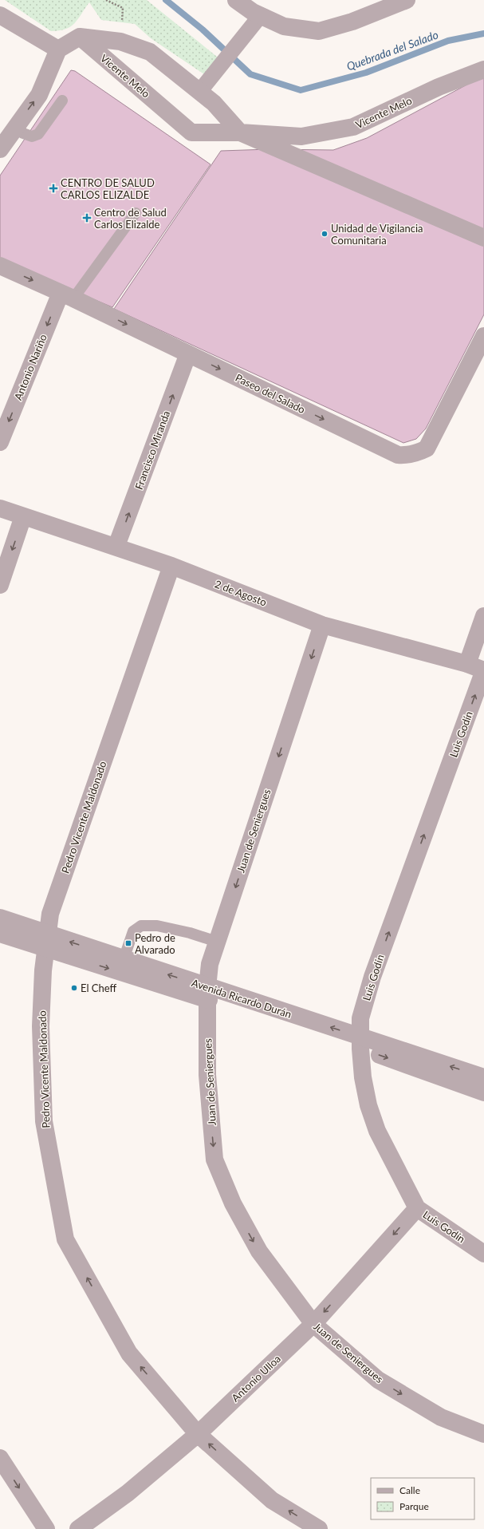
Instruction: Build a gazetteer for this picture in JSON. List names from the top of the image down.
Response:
{
  "streets": {
    "street": [
      "Vicente Melo",
      "Antonio Nariño",
      "Paseo del Salado",
      "Francisco Miranda",
      "2 de Agosto",
      "Luis Godín",
      "Pedro Vicente Maldonado",
      "Juan de Seniergues",
      "Avenida Ricardo Durán",
      "Antonio Ulloa"
    ]
  },
  "crossings": [
    ["Antonio Nariño", "Paseo del Salado"],
    ["Paseo del Salado", "Francisco Miranda"],
    ["Francisco Miranda", "2 de Agosto"],
    ["2 de Agosto", "Luis Godín"],
    ["2 de Agosto", "Pedro Vicente Maldonado"],
    ["2 de Agosto", "Juan de Seniergues"],
    ["Luis Godín", "Avenida Ricardo Durán"],
    ["Luis Godín", "Antonio Ulloa"],
    ["Pedro Vicente Maldonado", "Avenida Ricardo Durán"],
    ["Pedro Vicente Maldonado", "Antonio Ulloa"],
    ["Juan de Seniergues", "Avenida Ricardo Durán"],
    ["Juan de Seniergues", "Antonio Ulloa"]
  ],
  "one_way": [
    "Antonio Nariño",
    "Paseo del Salado",
    "Francisco Miranda",
    "Luis Godín",
    "Pedro Vicente Maldonado",
    "Juan de Seniergues"
  ],
  "water": ["Quebrada del Salado"],
  "places": {
    "health": ["CENTRO DE SALUD CARLOS ELIZALDE", "Centro de Salud Carlos Elizalde"],
    "other": ["Unidad de Vigilancia Comunitaria", "El Cheff"],
    "transit": ["Pedro de Alvarado"]
  },
  "legend": ["Calle", "Parque"]
}
